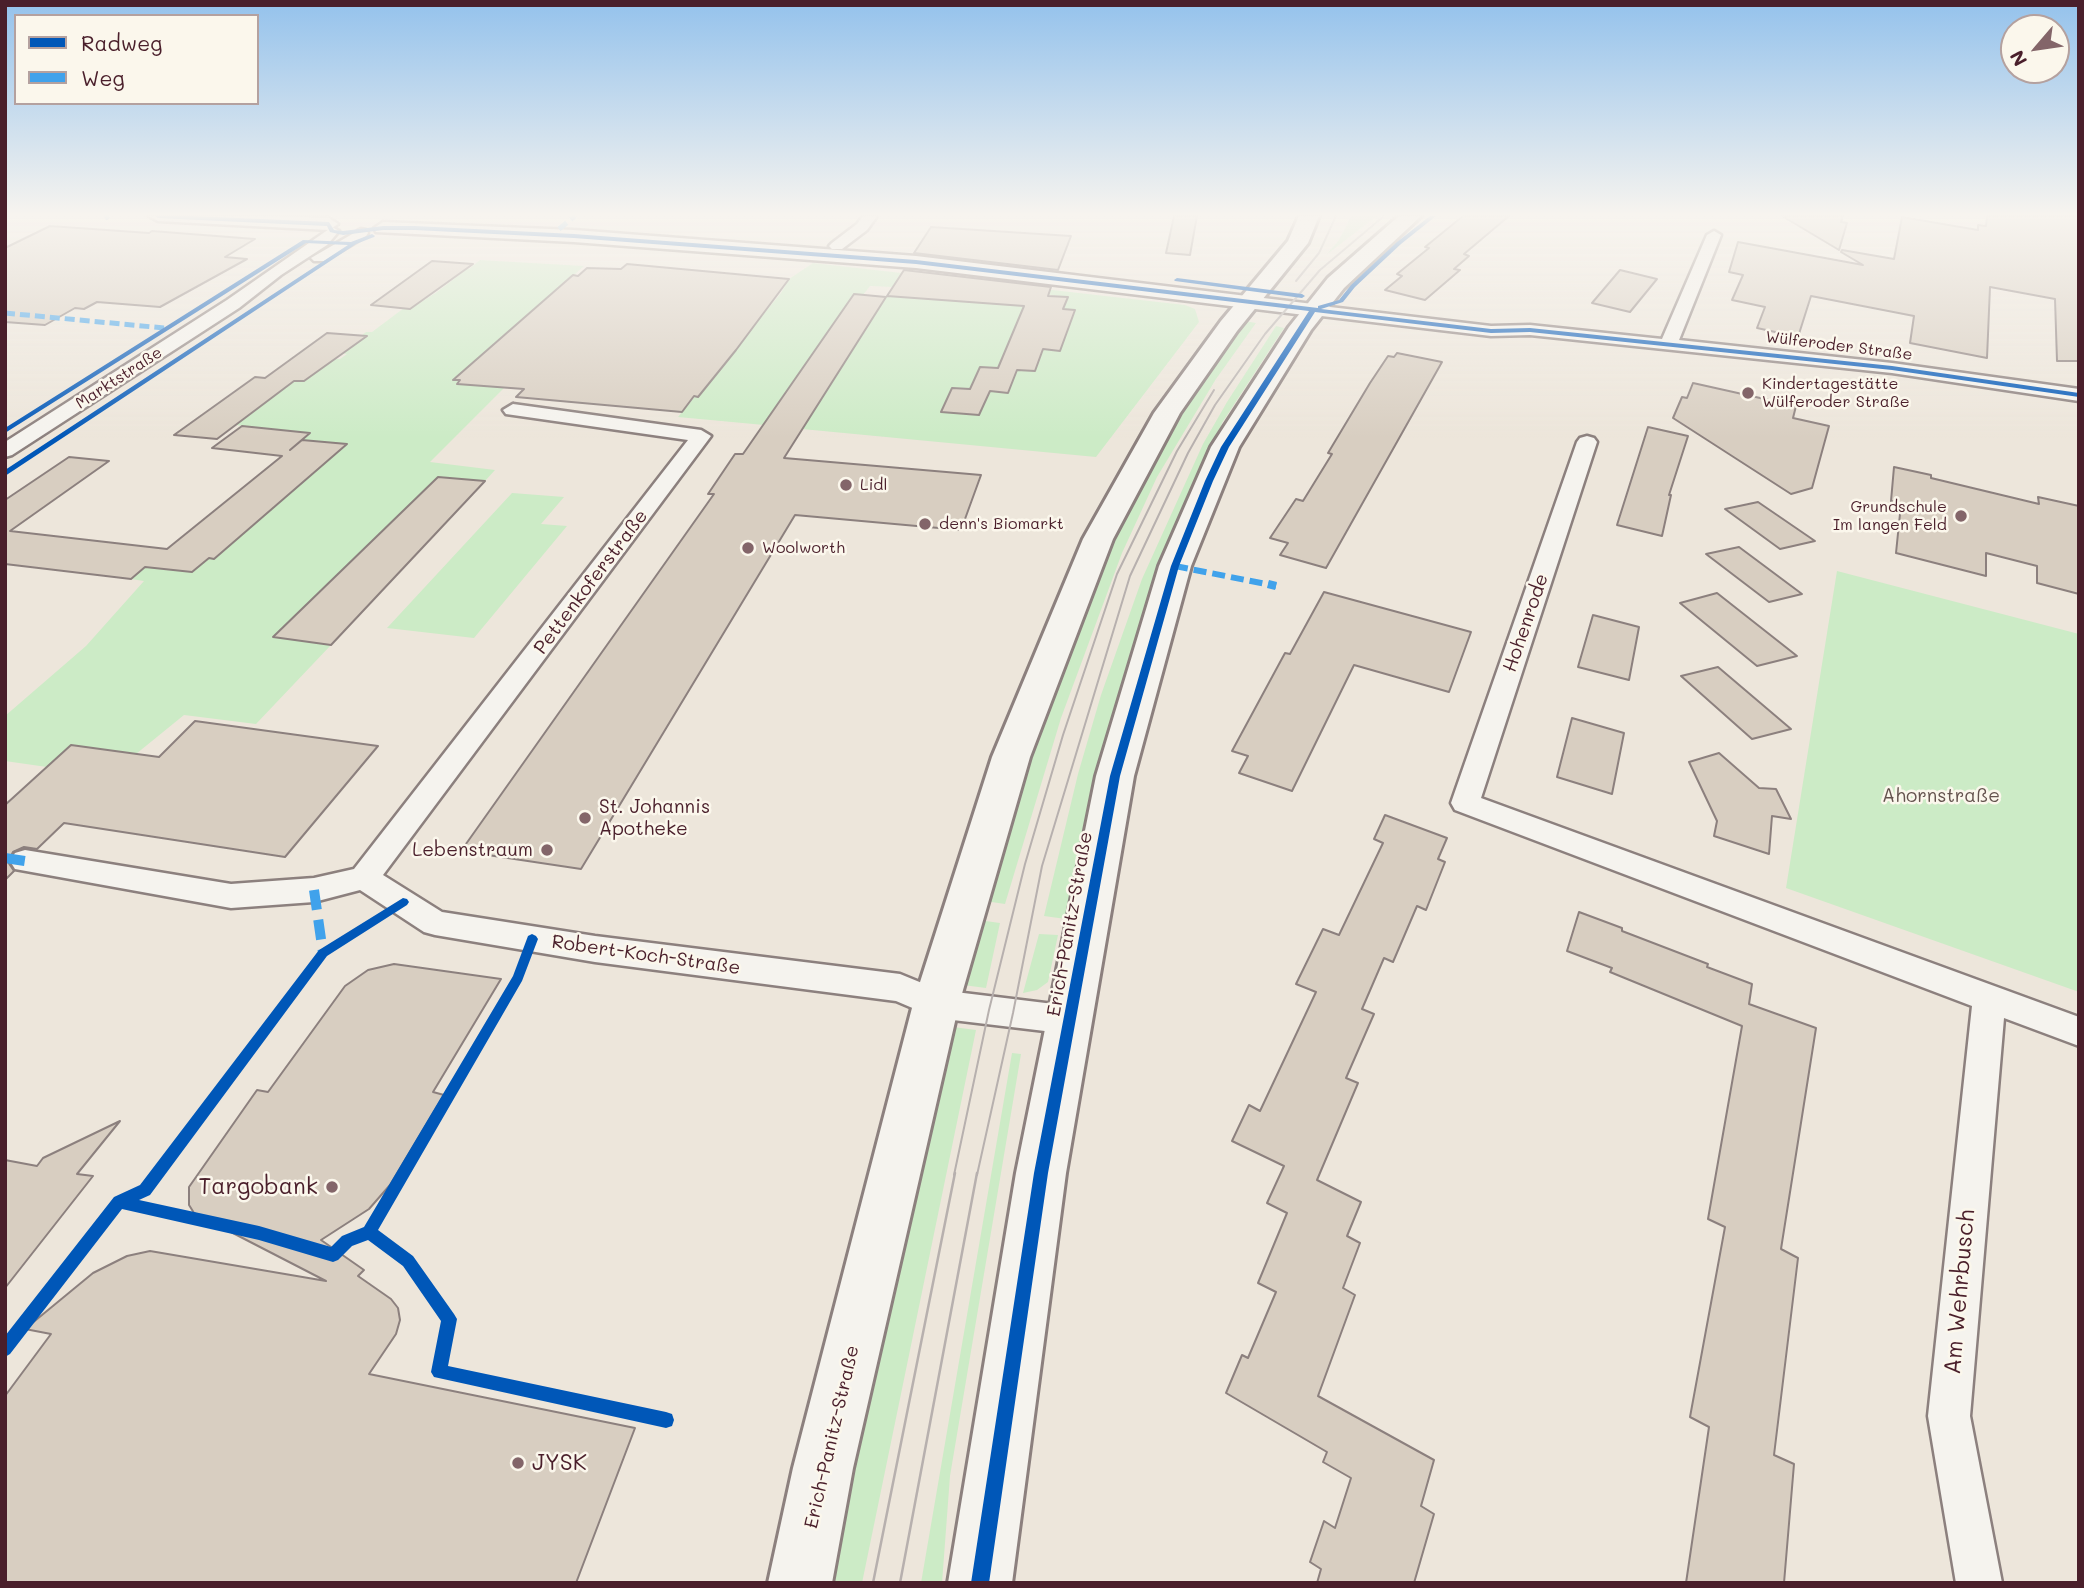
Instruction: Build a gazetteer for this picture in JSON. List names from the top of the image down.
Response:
{
  "streets": {
    "main road": ["Erich-Panitz-Straße"],
    "street": [
      "Wülferoder Straße",
      "Marktstraße",
      "Pettenkoferstraße",
      "Hohenrode",
      "Robert-Koch-Straße",
      "Am Wehrbusch"
    ]
  },
  "crossings": [
    ["Wülferoder Straße", "Erich-Panitz-Straße"],
    ["Pettenkoferstraße", "Robert-Koch-Straße"],
    ["Hohenrode", "Am Wehrbusch"],
    ["Erich-Panitz-Straße", "Robert-Koch-Straße"]
  ],
  "parks": ["Ahornstraße"],
  "places": [
    "Kindertagestätte Wülferoder Straße",
    "Lidl",
    "Grundschule Im langen Feld",
    "denn's Biomarkt",
    "Woolworth",
    "St. Johannis Apotheke",
    "Lebenstraum",
    "Targobank",
    "JYSK"
  ],
  "legend": ["Radweg", "Weg"],
  "north": "bottom left"
}
